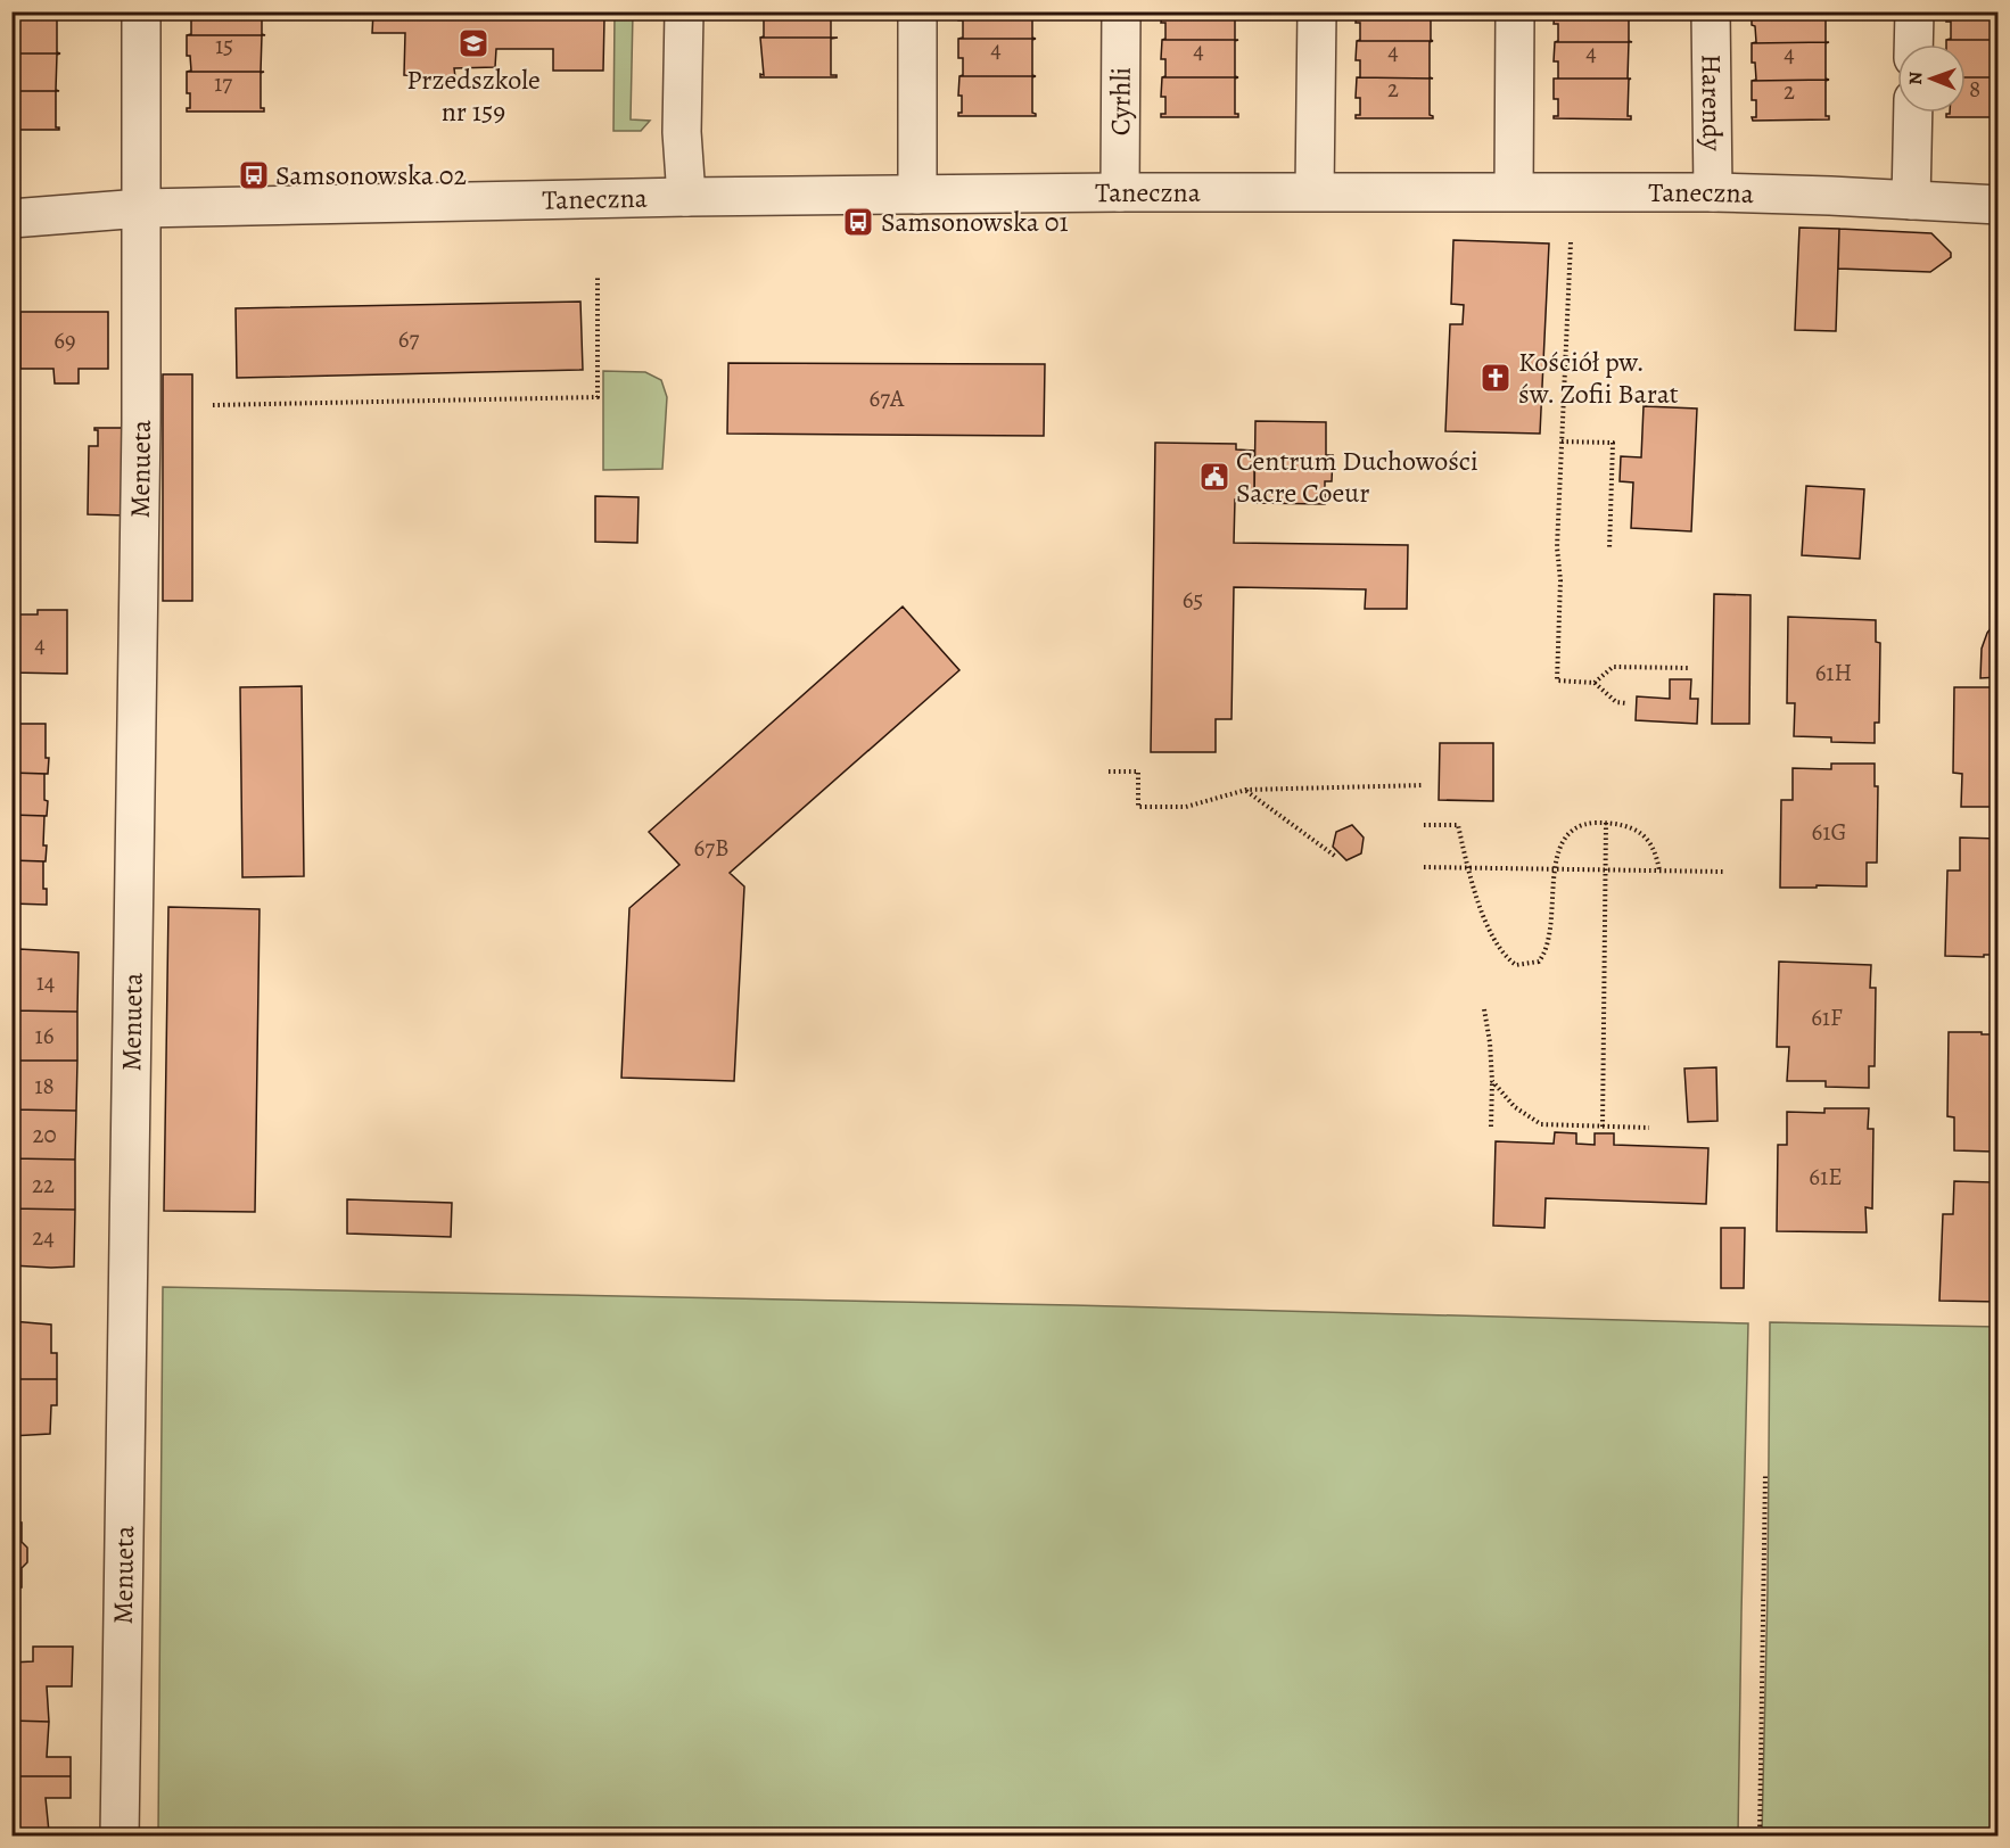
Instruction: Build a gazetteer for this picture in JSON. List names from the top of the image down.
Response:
{
  "streets": {
    "street": [
      "Cyrhli",
      "Harendy",
      "Taneczna",
      "Menueta"
    ]
  },
  "crossings": [
    ["Cyrhli", "Taneczna"],
    ["Harendy", "Taneczna"],
    ["Taneczna", "Menueta"]
  ],
  "places": {
    "school or university": ["Przedszkole nr 159"],
    "bus stop": ["Samsonowska 02", "Samsonowska 01"],
    "church": ["Kościół pw. św. Zofii Barat"],
    "public building": ["Centrum Duchowości Sacre Coeur"]
  },
  "house_numbers": [
    "15",
    "4",
    "4",
    "4",
    "4",
    "4",
    "17",
    "2",
    "8",
    "2",
    "67",
    "69",
    "67A",
    "65",
    "4",
    "61H",
    "61G",
    "67B",
    "14",
    "61F",
    "16",
    "18",
    "20",
    "61E",
    "22",
    "24"
  ],
  "north": "left"
}
